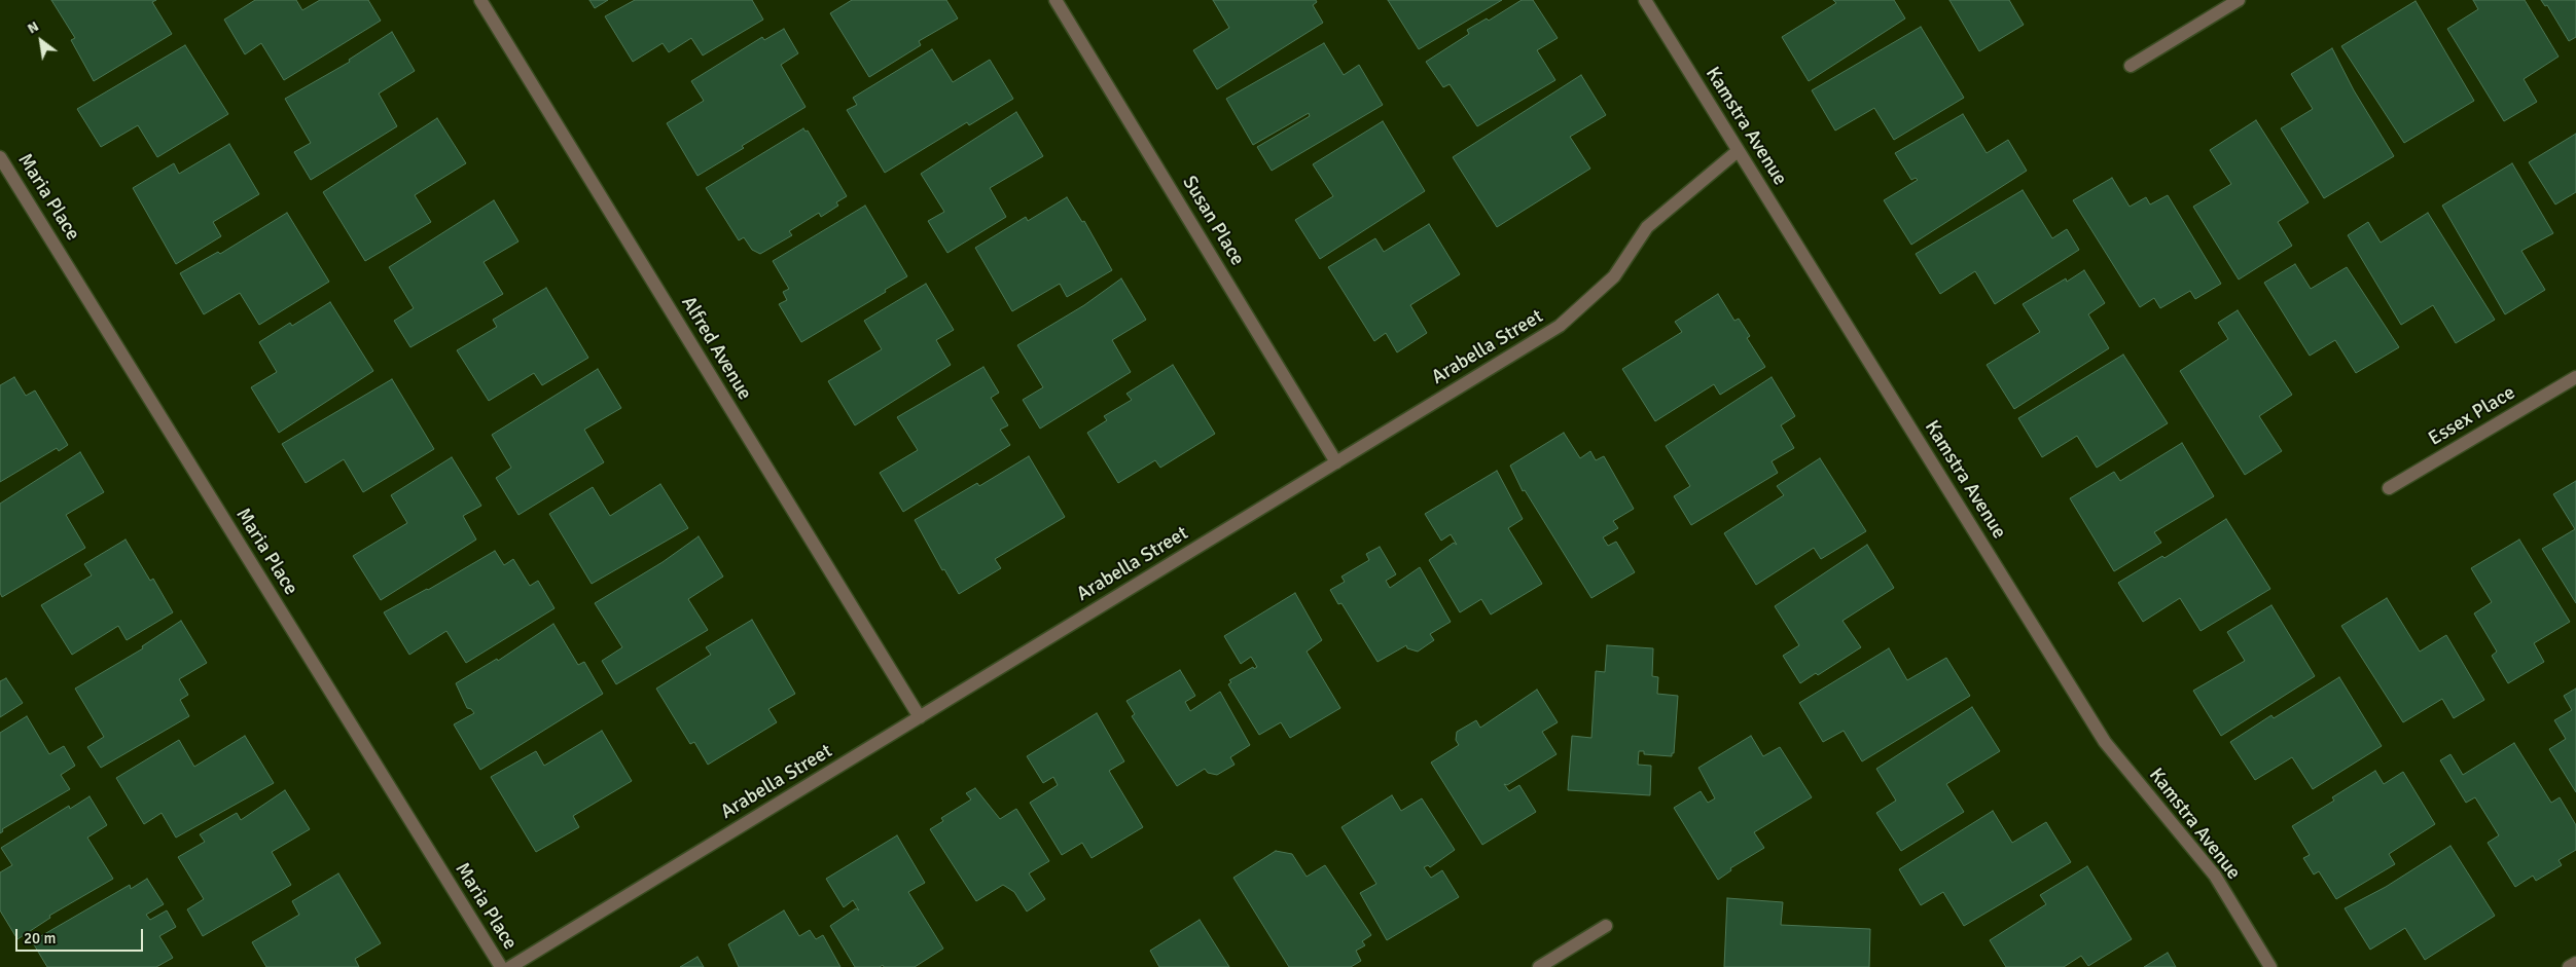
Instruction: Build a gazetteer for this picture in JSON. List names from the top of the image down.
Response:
{
  "streets": {
    "street": [
      "Kamstra Avenue",
      "Maria Place",
      "Susan Place",
      "Arabella Street",
      "Alfred Avenue",
      "Essex Place"
    ]
  },
  "crossings": [
    ["Kamstra Avenue", "Arabella Street"],
    ["Susan Place", "Arabella Street"],
    ["Arabella Street", "Alfred Avenue"]
  ],
  "scale_bar": "20 m",
  "north": "top left"
}
